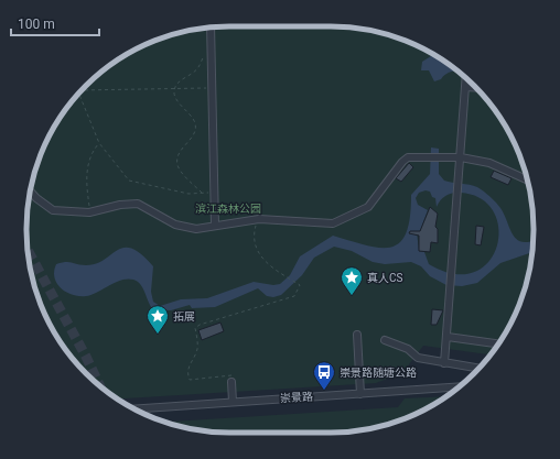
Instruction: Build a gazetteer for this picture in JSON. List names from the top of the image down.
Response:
{
  "streets": {
    "street": ["崇景路"]
  },
  "parks": ["滨江森林公园"],
  "places": {
    "place": ["真人CS", "拓展"],
    "bus stop": ["崇景路随塘公路"]
  },
  "scale_bar": "100 m"
}
